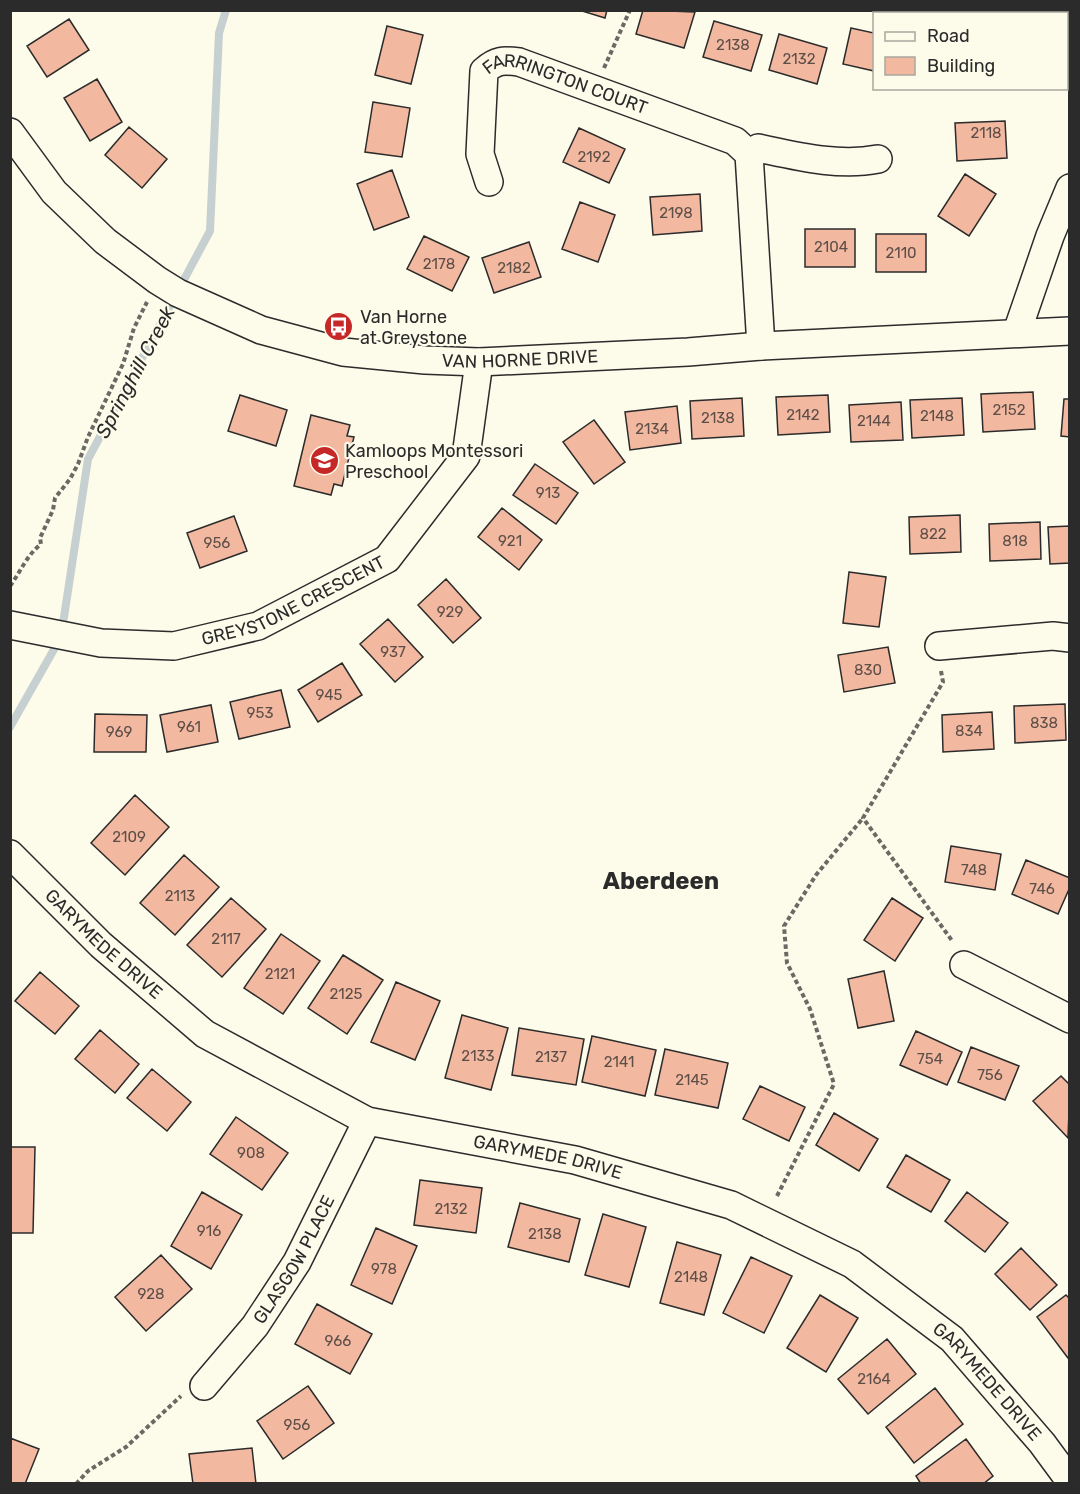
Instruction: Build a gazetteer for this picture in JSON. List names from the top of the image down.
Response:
{
  "streets": {
    "street": [
      "FARRINGTON COURT",
      "VAN HORNE DRIVE",
      "GREYSTONE CRESCENT",
      "GARYMEDE DRIVE",
      "GLASGOW PLACE"
    ]
  },
  "crossings": [
    ["VAN HORNE DRIVE", "GREYSTONE CRESCENT"],
    ["GARYMEDE DRIVE", "GLASGOW PLACE"]
  ],
  "districts": ["Aberdeen"],
  "water": ["Springhill Creek"],
  "places": {
    "bus stop": ["Van Horne at Greystone"],
    "school or university": ["Kamloops Montessori Preschool"]
  },
  "house_numbers": [
    "2138",
    "2132",
    "2118",
    "2192",
    "2198",
    "2104",
    "2110",
    "2178",
    "2182",
    "2152",
    "2142",
    "2148",
    "2138",
    "2144",
    "2134",
    "913",
    "822",
    "921",
    "818",
    "956",
    "929",
    "937",
    "830",
    "945",
    "953",
    "838",
    "961",
    "834",
    "969",
    "2109",
    "748",
    "746",
    "2113",
    "2117",
    "2121",
    "2125",
    "2133",
    "2137",
    "754",
    "2141",
    "756",
    "2145",
    "908",
    "2132",
    "916",
    "2138",
    "978",
    "2148",
    "928",
    "966",
    "2164",
    "956"
  ],
  "legend": ["Road", "Building"]
}
